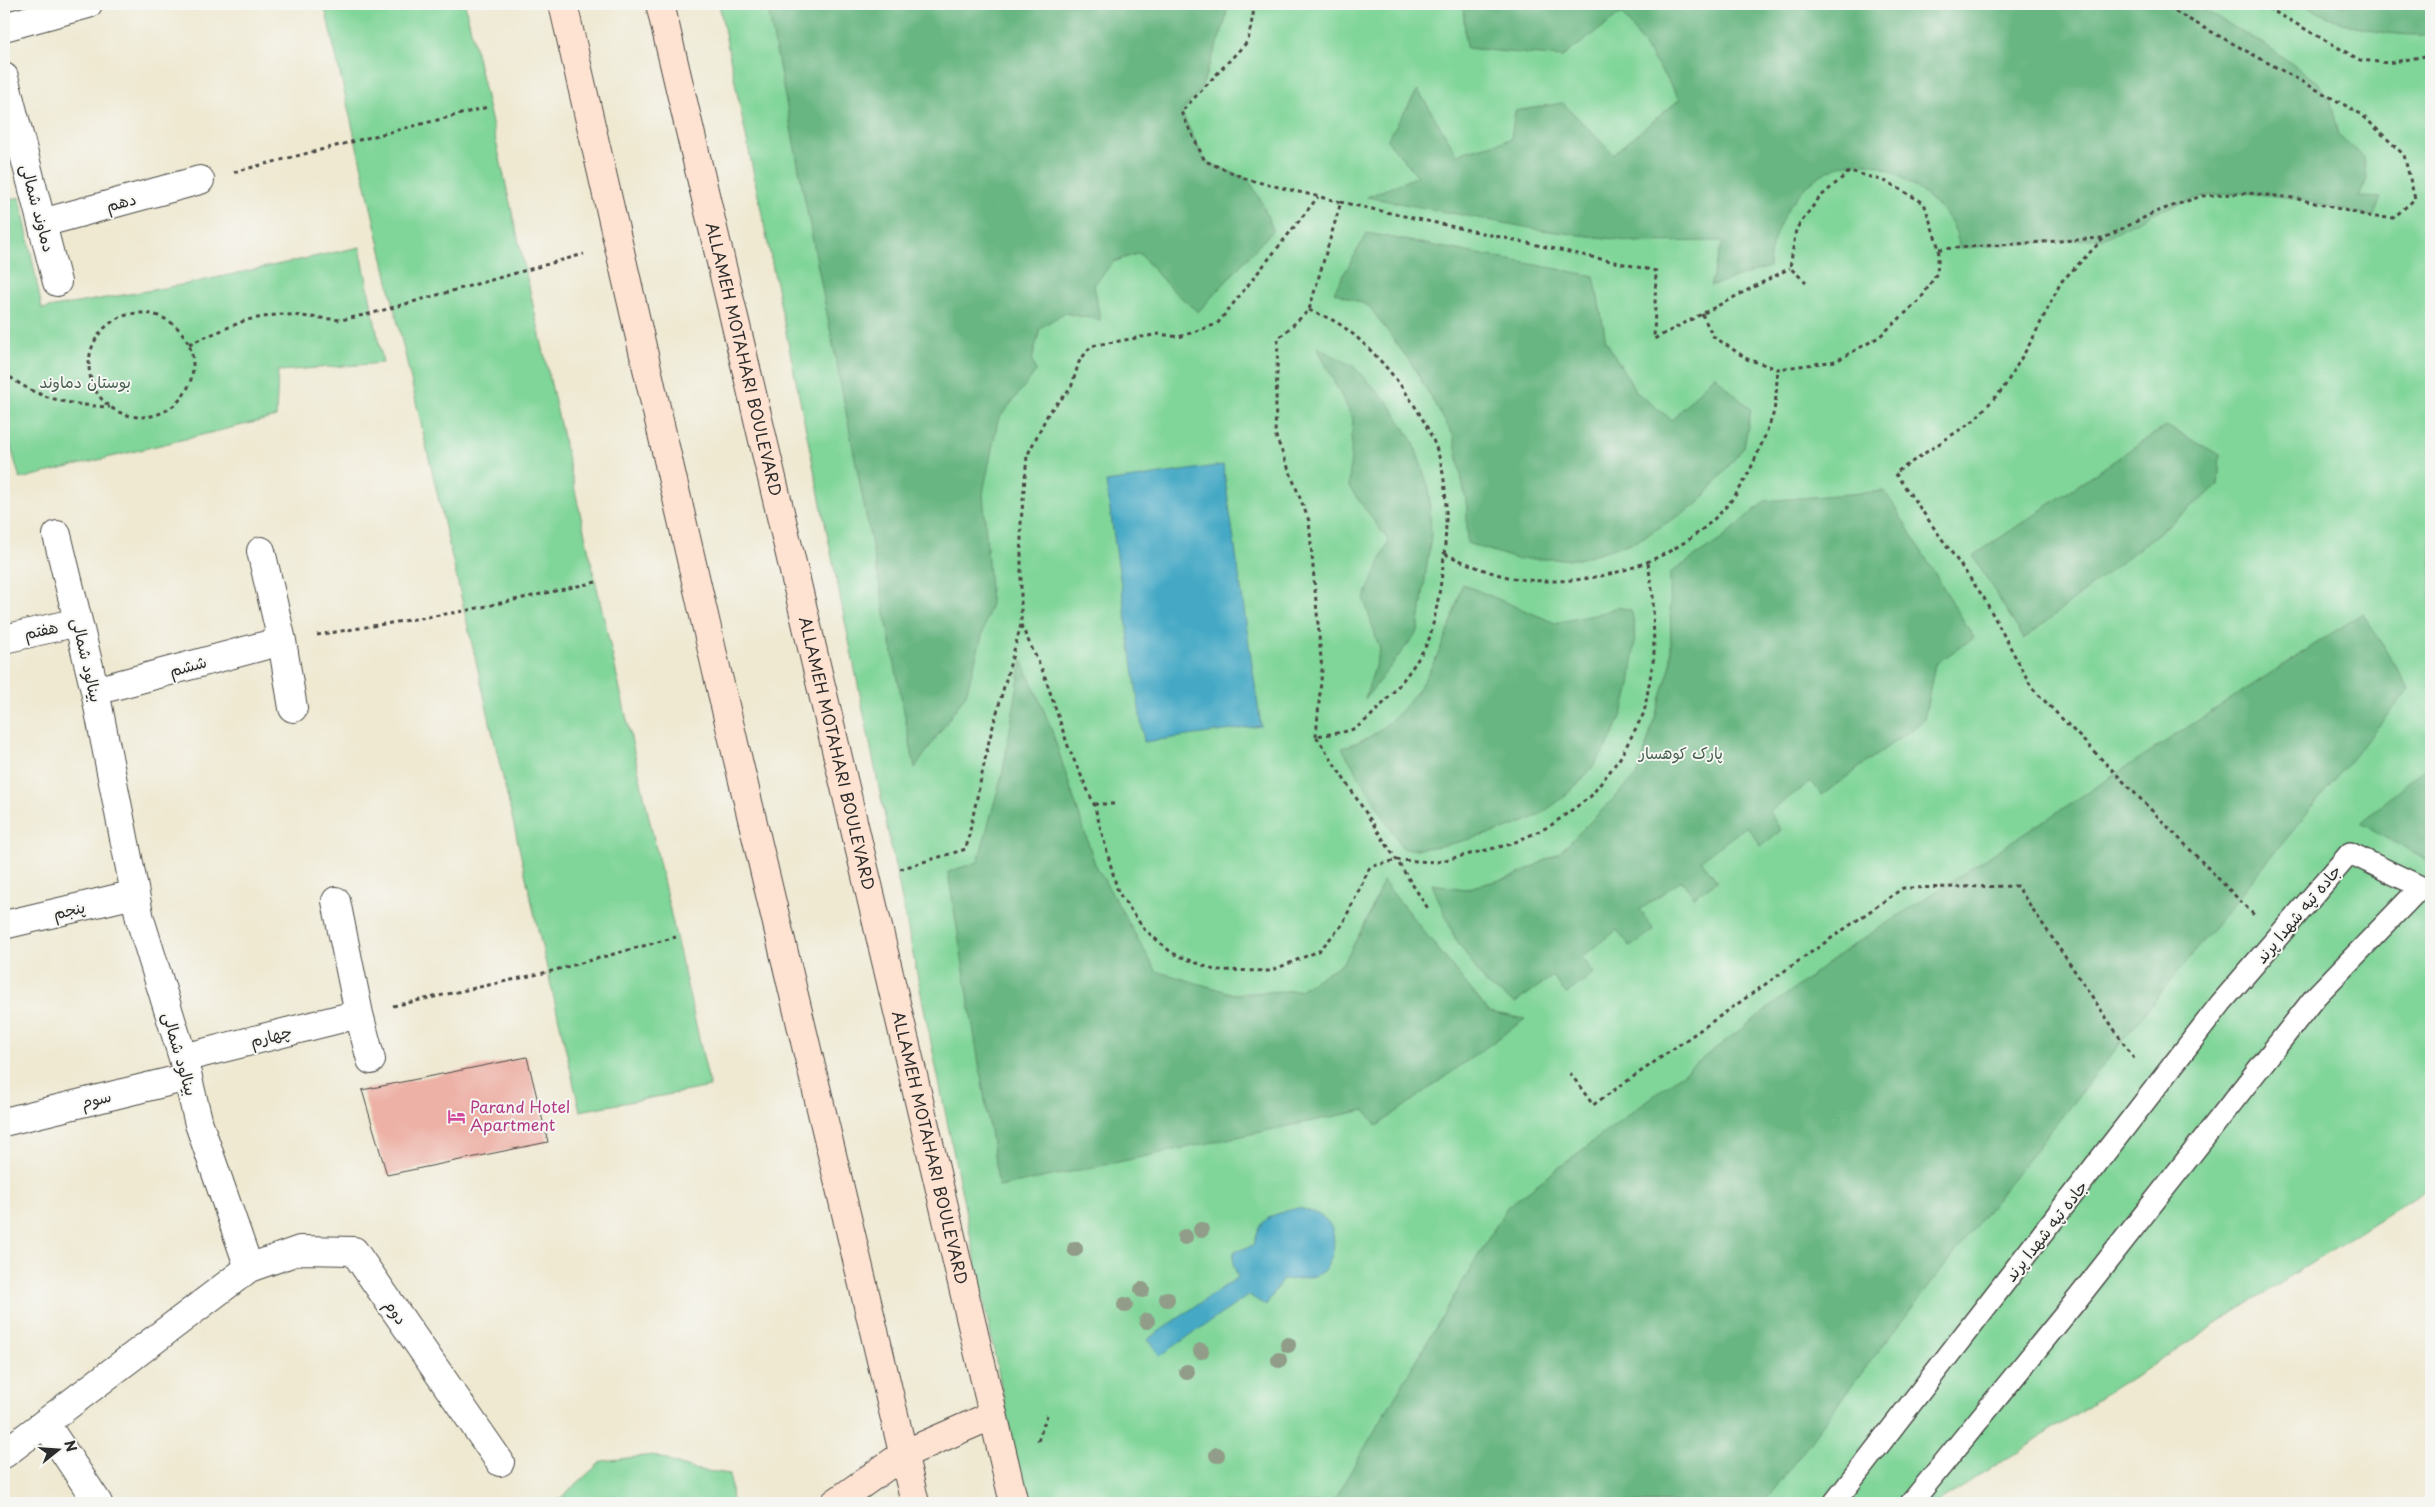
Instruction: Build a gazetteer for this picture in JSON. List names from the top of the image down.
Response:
{
  "streets": {
    "main road": ["ALLAMEH MOTAHARI BOULEVARD"],
    "street": [
      "دهم",
      "دماوند شمالی",
      "هفتم",
      "بینالود شمالی",
      "ششم",
      "پنجم",
      "چهارم",
      "سوم",
      "دوم"
    ],
    "lane": ["جاده تپه شهدا پرند"]
  },
  "crossings": [
    ["دهم", "دماوند شمالی"],
    ["هفتم", "بینالود شمالی"],
    ["بینالود شمالی", "ششم"],
    ["بینالود شمالی", "پنجم"],
    ["بینالود شمالی", "چهارم"],
    ["بینالود شمالی", "سوم"],
    ["بینالود شمالی", "دوم"],
    ["چهارم", "سوم"]
  ],
  "parks": ["بوستان دماوند", "پارک کوهسار"],
  "places": {
    "hotel": ["Parand Hotel Apartment"]
  },
  "north": "right"
}
